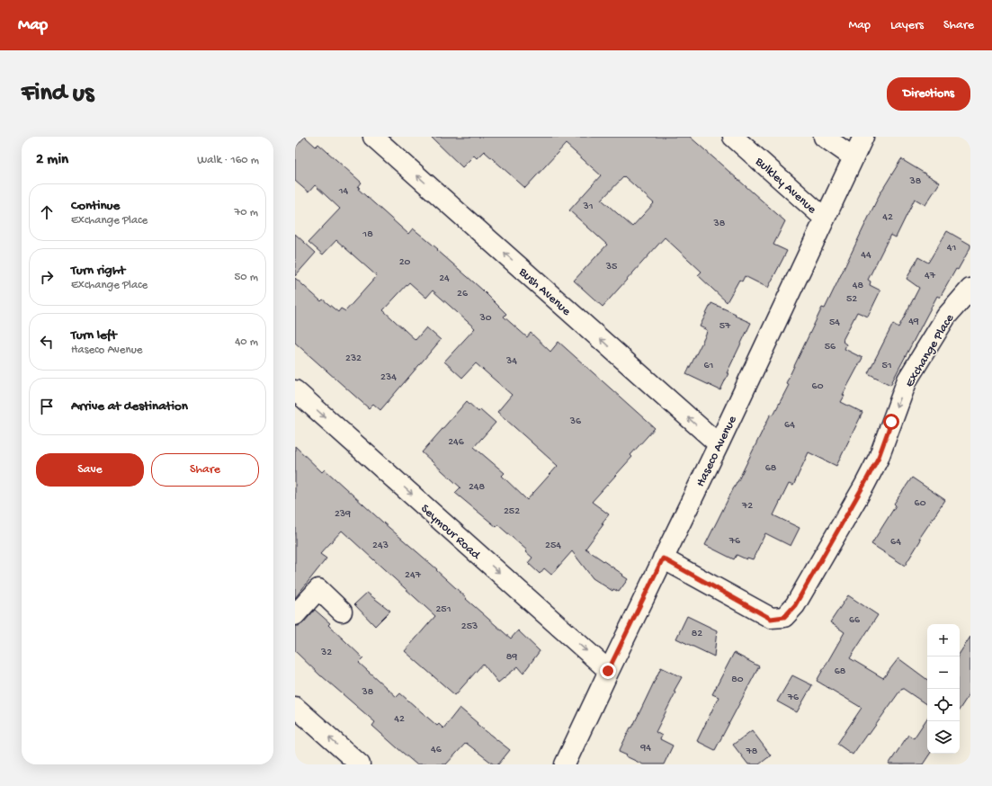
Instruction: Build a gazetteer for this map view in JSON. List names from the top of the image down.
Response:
{
  "streets": {
    "street": [
      "Bulkley Avenue",
      "Bush Avenue",
      "Exchange Place",
      "Haseco Avenue",
      "Seymour Road"
    ]
  },
  "crossings": [
    ["Bulkley Avenue", "Haseco Avenue"],
    ["Bush Avenue", "Haseco Avenue"],
    ["Exchange Place", "Haseco Avenue"],
    ["Haseco Avenue", "Seymour Road"]
  ],
  "one_way": ["Bush Avenue", "Seymour Road"],
  "house_numbers": [
    "38",
    "14",
    "31",
    "42",
    "38",
    "18",
    "41",
    "44",
    "20",
    "35",
    "47",
    "24",
    "48",
    "26",
    "52",
    "30",
    "49",
    "54",
    "57",
    "56",
    "232",
    "34",
    "61",
    "51",
    "234",
    "60",
    "36",
    "64",
    "246",
    "68",
    "248",
    "60",
    "72",
    "252",
    "239",
    "76",
    "64",
    "243",
    "254",
    "247",
    "251",
    "66",
    "253",
    "82",
    "32",
    "89",
    "68",
    "80",
    "38",
    "76",
    "42",
    "94",
    "46",
    "78"
  ],
  "page": {
    "header": "Map",
    "nav": ["Map", "Layers", "Share"],
    "buttons": [
      "Directions",
      ["Save", "Share"]
    ],
    "title": "Find us",
    "heading": ["2 min", "Walk · 160 m"],
    "list": [
      ["Continue", "Exchange Place", "70 m"],
      ["Turn right", "Exchange Place", "50 m"],
      ["Turn left", "Haseco Avenue", "40 m"],
      "Arrive at destination"
    ],
    "map_buttons": ["+", "−"]
  }
}
